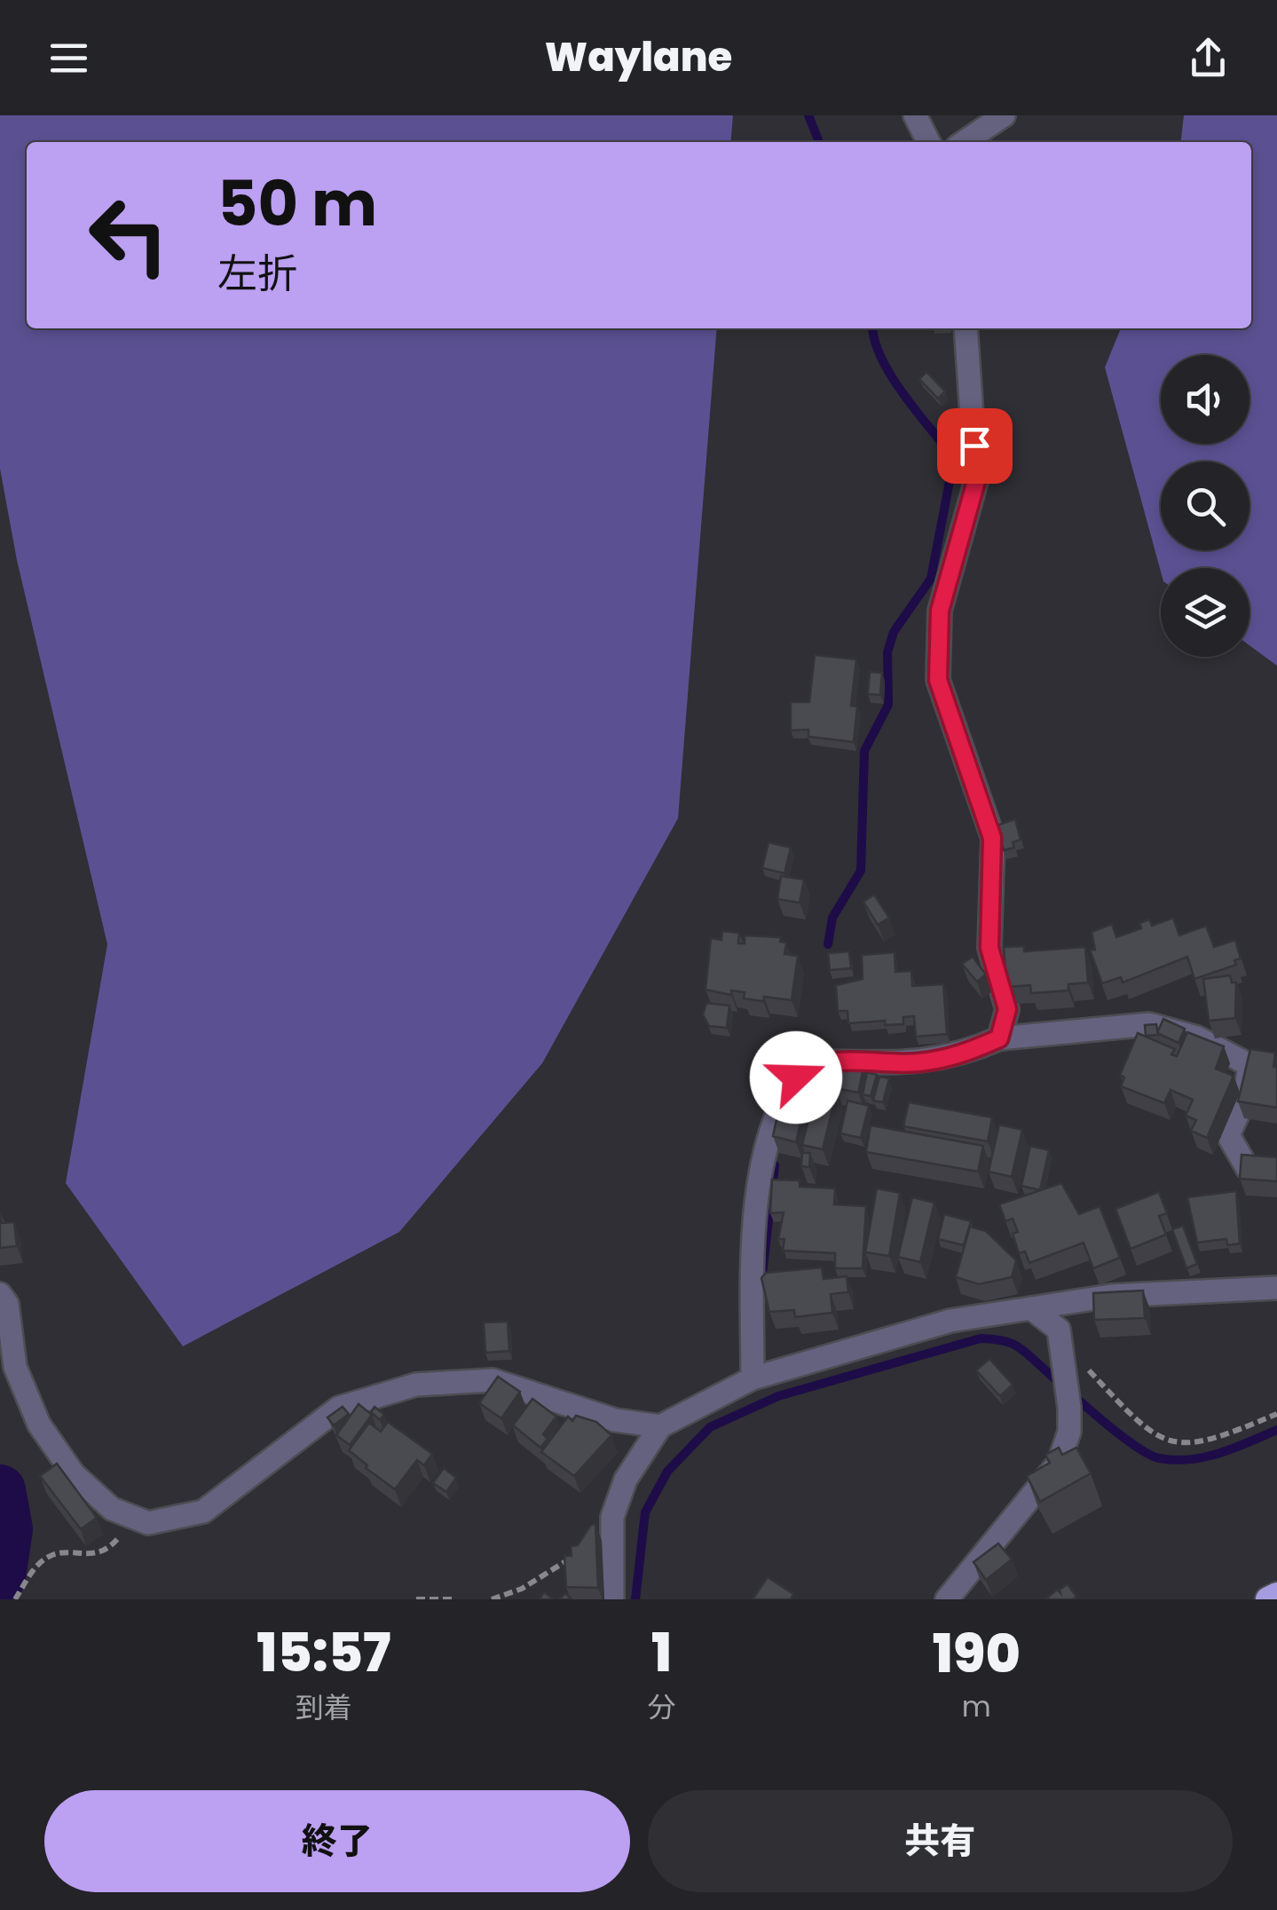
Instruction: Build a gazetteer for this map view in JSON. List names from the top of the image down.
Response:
{
  "page": {
    "header": "Waylane",
    "turn": ["50 m", "左折"],
    "eta": [
      "15:57",
      "到着",
      "1",
      "分",
      "190",
      "m"
    ],
    "buttons": ["終了", "共有"]
  }
}
